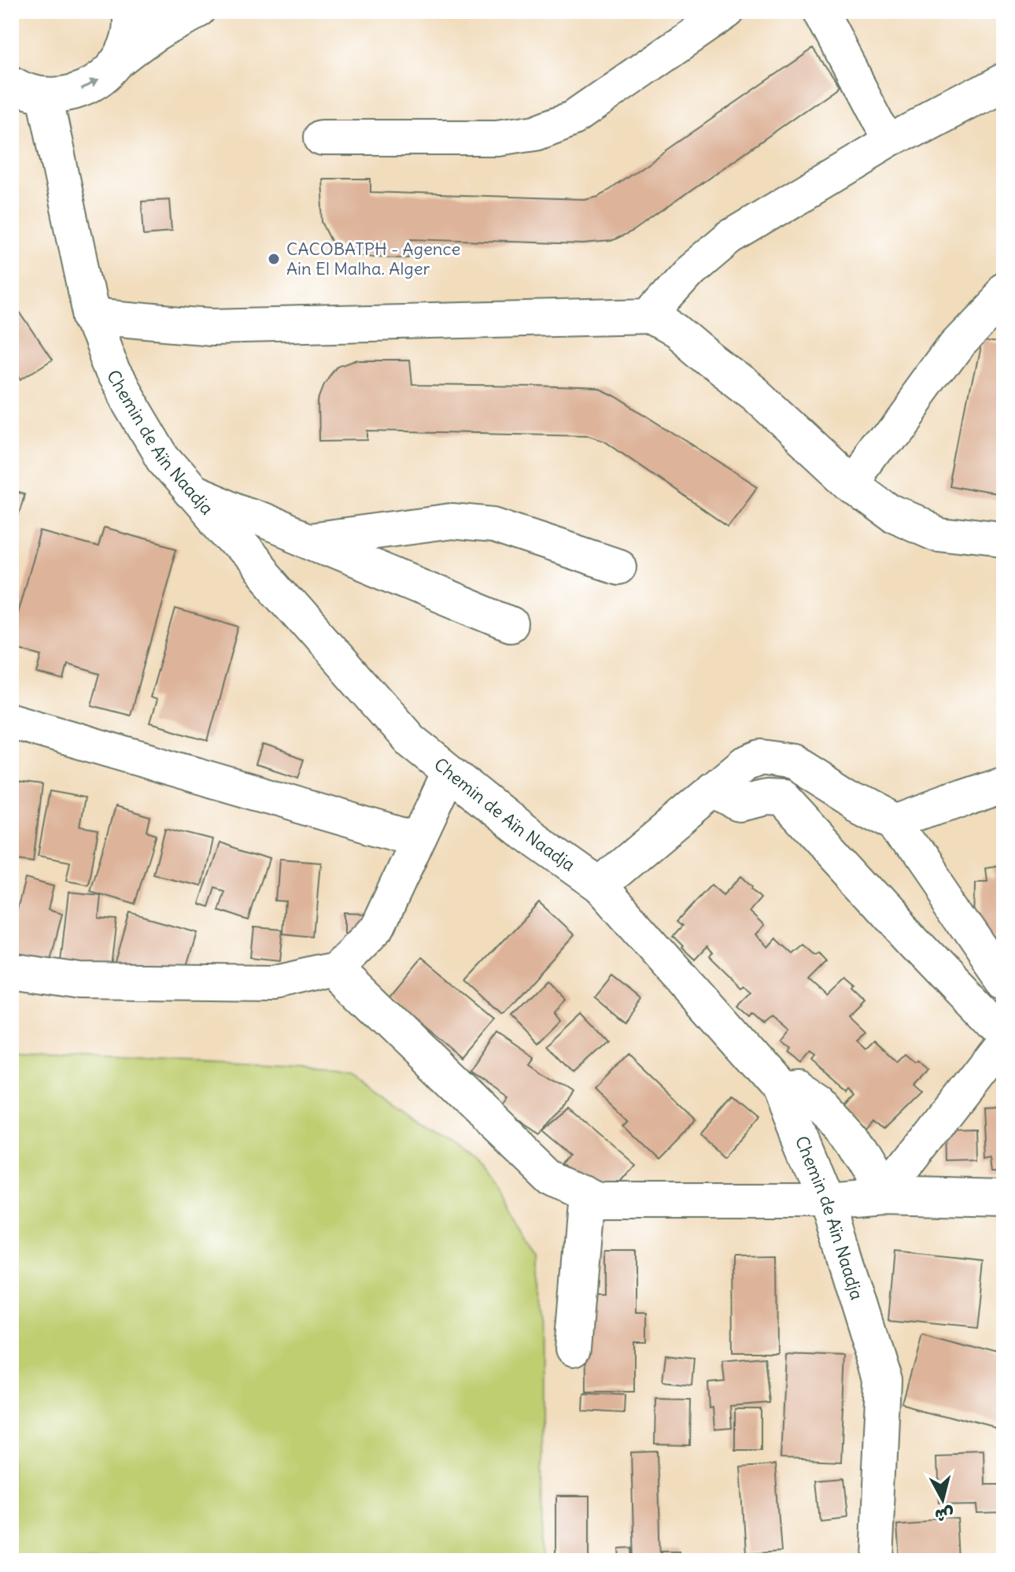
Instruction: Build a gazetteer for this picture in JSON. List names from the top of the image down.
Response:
{
  "streets": {
    "street": ["Chemin de Aïn Naadja"]
  },
  "places": ["CACOBATPH - Agence Ain El Malha. Alger"],
  "north": "bottom"
}
